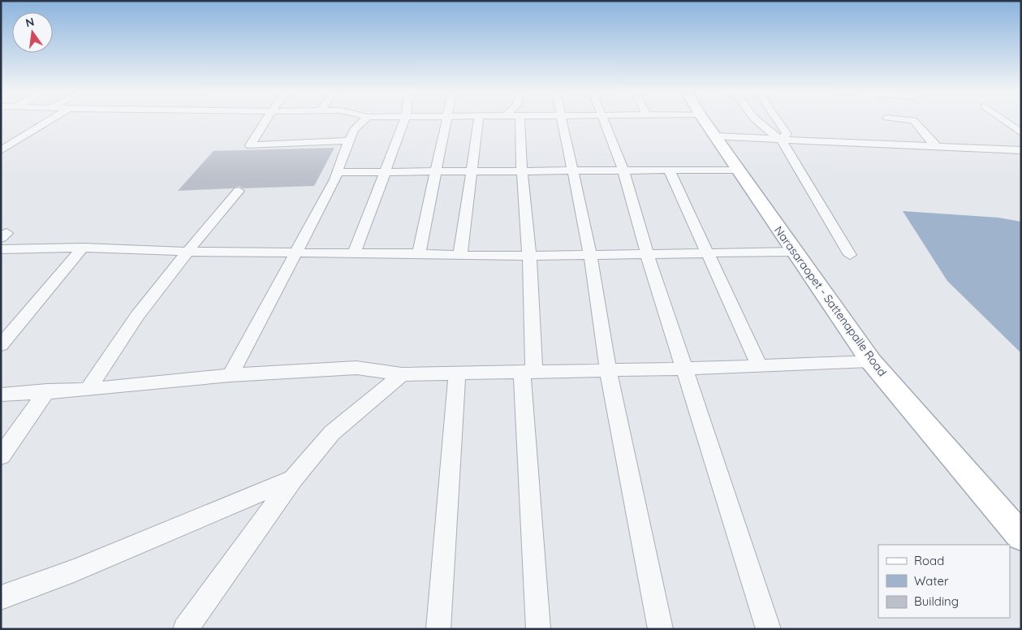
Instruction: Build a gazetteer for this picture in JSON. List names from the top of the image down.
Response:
{
  "streets": {
    "main road": ["Narasaraopet - Sattenapalle Road"]
  },
  "legend": ["Road", "Water", "Building"],
  "north": "top"
}
